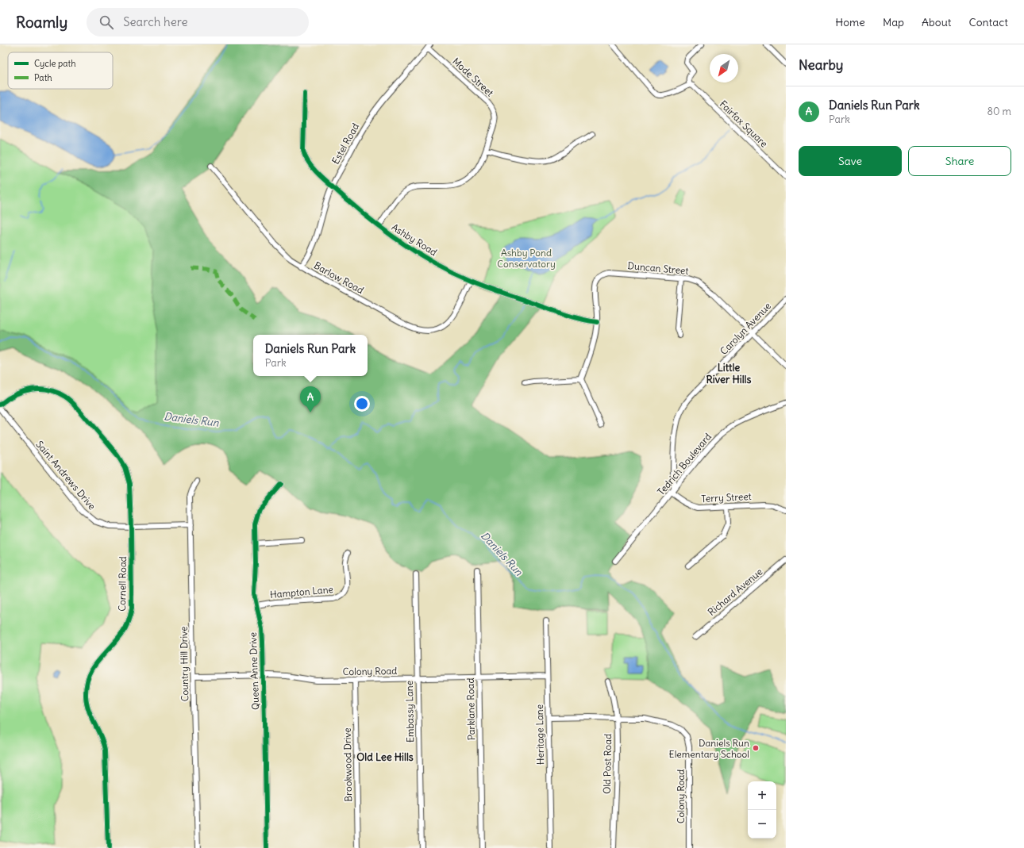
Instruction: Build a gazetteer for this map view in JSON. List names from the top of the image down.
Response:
{
  "streets": {
    "street": [
      "Mode Street",
      "Fairfax Square",
      "Estel Road",
      "Ashby Road",
      "Duncan Street",
      "Barlow Road",
      "Carolyn Avenue",
      "Tedrich Boulevard",
      "Saint Andrews Drive",
      "Terry Street",
      "Cornell Road",
      "Hampton Lane",
      "Richard Avenue",
      "Country Hill Drive",
      "Queen Anne Drive",
      "Colony Road",
      "Parklane Road",
      "Embassy Lane",
      "Heritage Lane",
      "Old Post Road",
      "Brookwood Drive"
    ]
  },
  "crossings": [
    ["Mode Street", "Estel Road"],
    ["Mode Street", "Ashby Road"],
    ["Estel Road", "Ashby Road"],
    ["Estel Road", "Barlow Road"],
    ["Ashby Road", "Duncan Street"],
    ["Ashby Road", "Barlow Road"],
    ["Duncan Street", "Carolyn Avenue"],
    ["Carolyn Avenue", "Tedrich Boulevard"],
    ["Carolyn Avenue", "Terry Street"],
    ["Tedrich Boulevard", "Terry Street"],
    ["Saint Andrews Drive", "Cornell Road"],
    ["Saint Andrews Drive", "Country Hill Drive"],
    ["Hampton Lane", "Queen Anne Drive"],
    ["Country Hill Drive", "Colony Road"],
    ["Queen Anne Drive", "Colony Road"],
    ["Colony Road", "Parklane Road"],
    ["Colony Road", "Embassy Lane"],
    ["Colony Road", "Heritage Lane"],
    ["Colony Road", "Old Post Road"],
    ["Colony Road", "Brookwood Drive"]
  ],
  "districts": ["Little River Hills", "Old Lee Hills"],
  "water": ["Daniels Run"],
  "parks": ["Ashby Pond Conservatory"],
  "places": ["Daniels Run Elementary School"],
  "legend": ["Cycle path", "Path"],
  "north": "bottom left",
  "page": {
    "header": "Roamly",
    "search": "Search here",
    "nav": [
      "Home",
      "Map",
      "About",
      "Contact"
    ],
    "heading": "Nearby",
    "list": [
      {
        "mark": "A",
        "name": "Daniels Run Park",
        "note": "Park",
        "value": "80 m"
      }
    ],
    "buttons": ["Save", "Share"],
    "popup": ["Daniels Run Park", "Park"],
    "pins": "A",
    "map_buttons": ["+", "−"]
  }
}
